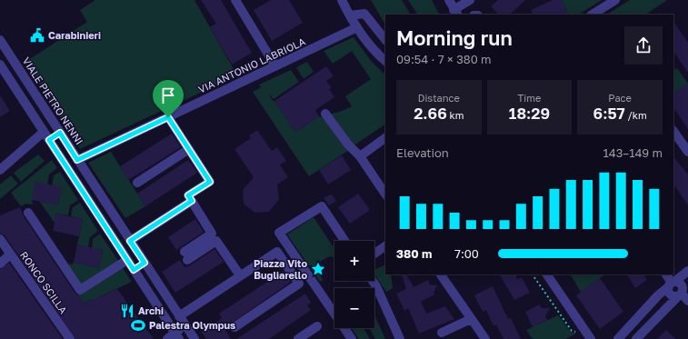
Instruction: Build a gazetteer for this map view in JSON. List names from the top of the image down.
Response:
{
  "streets": {
    "street": ["VIA ANTONIO LABRIOLA", "VIALE PIETRO NENNI", "RONCO SCILLA"]
  },
  "crossings": [
    ["VIA ANTONIO LABRIOLA", "VIALE PIETRO NENNI"]
  ],
  "places": {
    "public building": ["Carabinieri"],
    "place": ["Piazza Vito Bugliarello"],
    "restaurant": ["Archi"],
    "sports": ["Palestra Olympus"]
  },
  "page": {
    "heading": ["Morning run", "09:54 · 7 × 380 m"],
    "stats": [
      ["Distance", "2.66 km"],
      ["Time", "18:29"],
      ["Pace", "6:57 /km"]
    ],
    "chart": ["Elevation", "143–149 m"],
    "list": [
      {
        "name": "380 m",
        "note": "7:00"
      }
    ],
    "map_buttons": ["+", "−"]
  }
}
